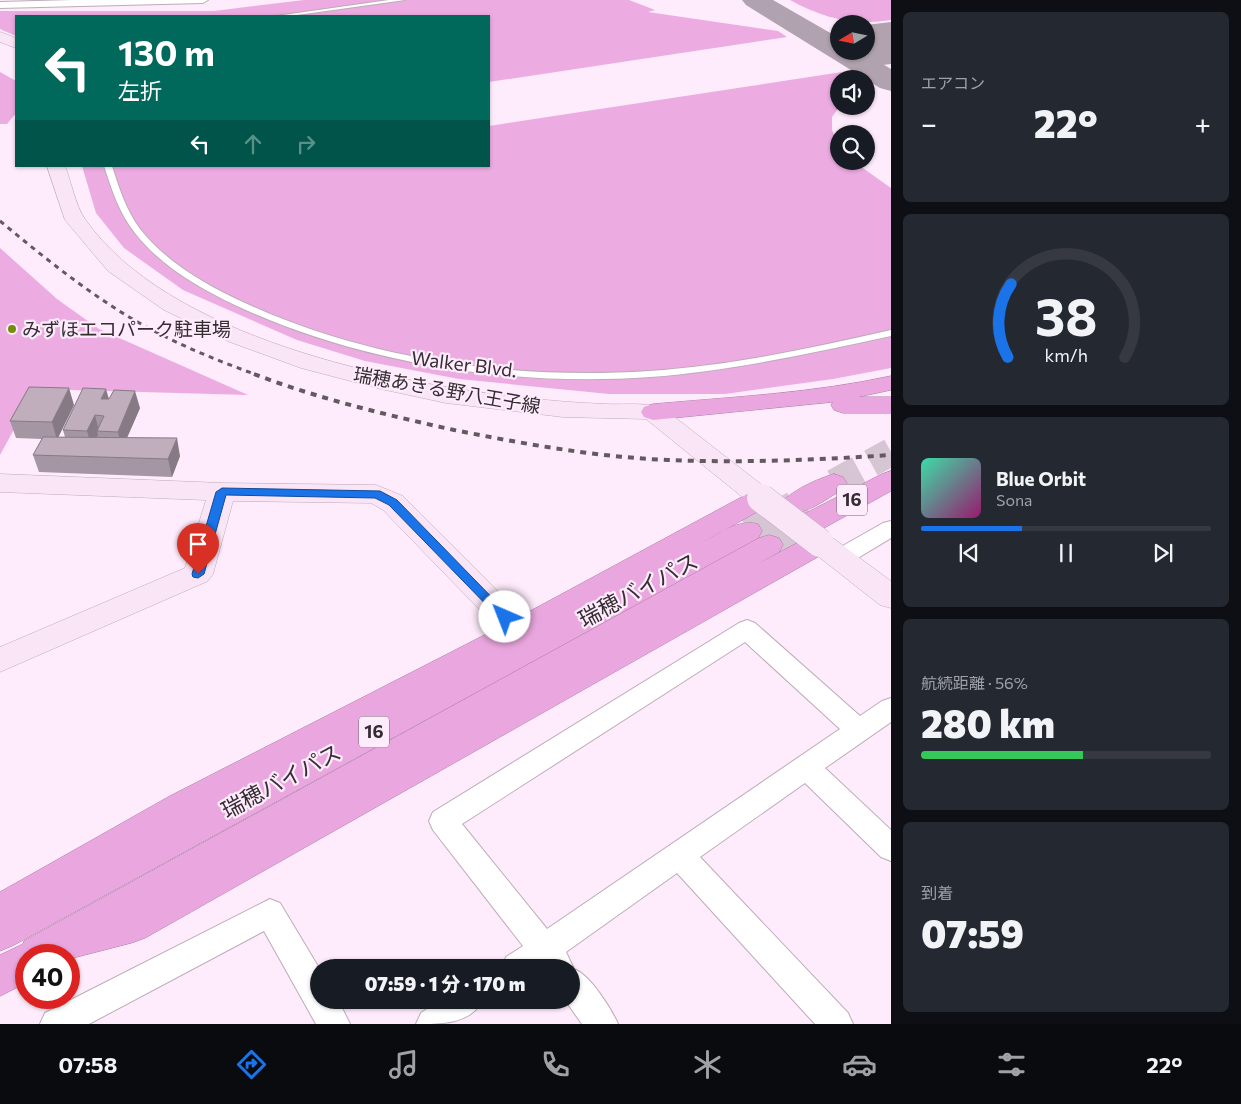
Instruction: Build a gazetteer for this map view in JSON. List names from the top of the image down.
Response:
{
  "streets": {
    "highway": ["16", "瑞穂バイパス"],
    "main road": ["瑞穂あきる野八王子線"],
    "lane": ["Walker Blvd."]
  },
  "places": ["みずほエコパーク駐車場"],
  "north": "left",
  "page": {
    "tile": [
      "エアコン",
      ["航続距離 · 56%", "280 km"],
      ["到着", "07:59"]
    ],
    "turn": ["130 m", "左折"],
    "heat": ["−", "22°", "+"],
    "song": ["Blue Orbit", "Sona"],
    "limit": "40",
    "trip": "07:59 · 1 分 · 170 m",
    "tabs": ["07:58", "22°"],
    "gauge": ["38", "km/h"]
  }
}
